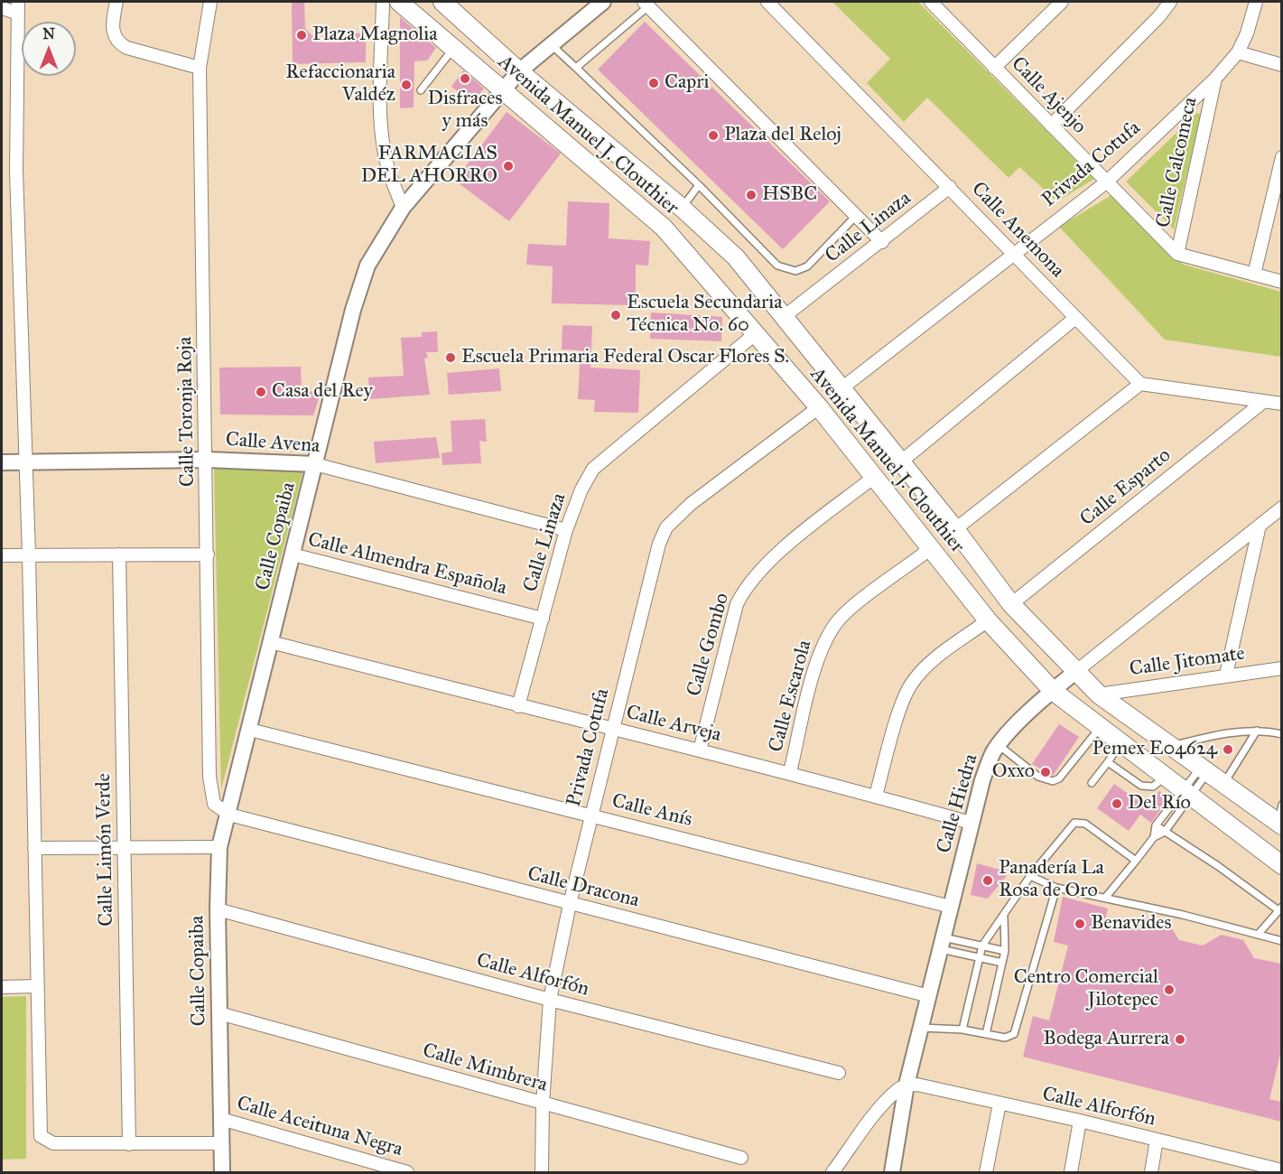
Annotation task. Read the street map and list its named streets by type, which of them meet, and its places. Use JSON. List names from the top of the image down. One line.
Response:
{"streets":{"main road":["Avenida Manuel J. Clouthier"],"street":["Calle Ajenjo","Calle Calcomeca","Privada Cotufa","Calle Linaza","Calle Anemona","Calle Toronja Roja","Calle Avena","Calle Esparto","Calle Copaiba","Calle Almendra Española","Calle Gombo","Calle Jitomate","Calle Escarola","Calle Arveja","Calle Hiedra","Calle Anís","Calle Limón Verde","Calle Dracona","Calle Alforfón","Calle Mimbrera","Calle Aceituna Negra"]},"crossings":[["Calle Ajenjo","Calle Calcomeca"],["Calle Ajenjo","Privada Cotufa"],["Avenida Manuel J. Clouthier","Privada Cotufa"],["Avenida Manuel J. Clouthier","Calle Linaza"],["Avenida Manuel J. Clouthier","Calle Esparto"],["Avenida Manuel J. Clouthier","Calle Copaiba"],["Avenida Manuel J. Clouthier","Calle Gombo"],["Avenida Manuel J. Clouthier","Calle Jitomate"],["Avenida Manuel J. Clouthier","Calle Escarola"],["Avenida Manuel J. Clouthier","Calle Hiedra"],["Calle Calcomeca","Privada Cotufa"],["Privada Cotufa","Calle Anemona"],["Privada Cotufa","Calle Arveja"],["Privada Cotufa","Calle Anís"],["Privada Cotufa","Calle Dracona"],["Privada Cotufa","Calle Alforfón"],["Privada Cotufa","Calle Mimbrera"],["Calle Linaza","Calle Anemona"],["Calle Linaza","Calle Avena"],["Calle Linaza","Calle Almendra Española"],["Calle Linaza","Calle Arveja"],["Calle Toronja Roja","Calle Avena"],["Calle Toronja Roja","Calle Copaiba"],["Calle Toronja Roja","Calle Dracona"],["Calle Avena","Calle Copaiba"],["Calle Copaiba","Calle Almendra Española"],["Calle Copaiba","Calle Arveja"],["Calle Copaiba","Calle Anís"],["Calle Copaiba","Calle Dracona"],["Calle Copaiba","Calle Alforfón"],["Calle Copaiba","Calle Mimbrera"],["Calle Copaiba","Calle Aceituna Negra"],["Calle Gombo","Calle Arveja"],["Calle Escarola","Calle Arveja"],["Calle Arveja","Calle Hiedra"],["Calle Hiedra","Calle Anís"],["Calle Hiedra","Calle Dracona"],["Calle Hiedra","Calle Alforfón"]],"places":["Plaza Magnolia","Disfraces y más","Capri","Refaccionaria Valdéz","Plaza del Reloj","FARMACIAS DEL AHORRO","HSBC","Escuela Secundaria Técnica No. 60","Escuela Primaria Federal Oscar Flores S.","Casa del Rey","Pemex E04624","Oxxo","Del Río","Panadería La Rosa de Oro","Benavides","Centro Comercial Jilotepec","Bodega Aurrera"],"north":"top"}
